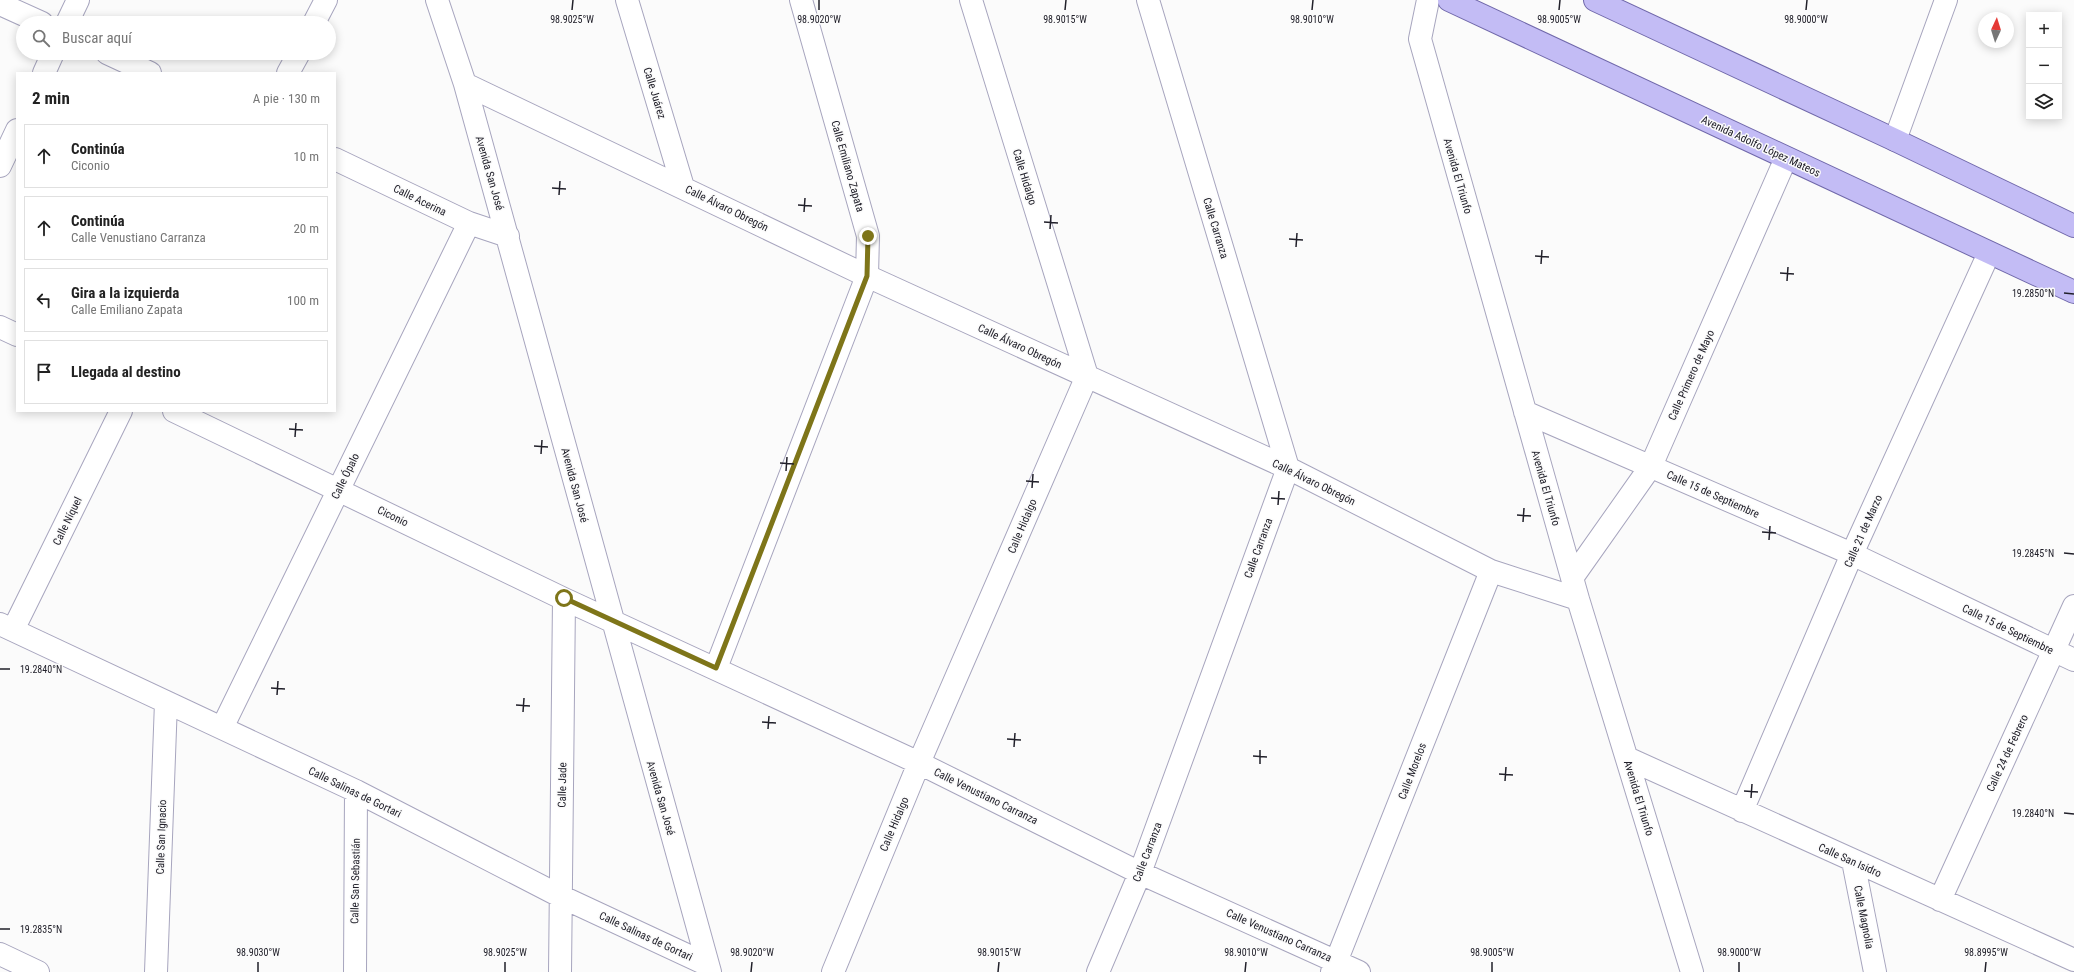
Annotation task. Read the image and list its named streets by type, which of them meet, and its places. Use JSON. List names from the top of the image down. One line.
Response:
{"streets":{"main road":["Avenida Adolfo López Mateos"],"street":["Calle Juárez","Calle Emiliano Zapata","Avenida San José","Avenida El Triunfo","Calle Hidalgo","Calle Acerina","Calle Álvaro Obregón","Calle Carranza","Calle Primero de Mayo","Calle Ópalo","Calle 15 de Septiembre","Ciconio","Calle Níquel","Calle 21 de Marzo","Calle 24 de Febrero","Calle Morelos","Calle Jade","Calle Salinas de Gortari","Calle Venustiano Carranza","Calle San Ignacio","Calle San Isidro","Calle San Sebastián","Calle Magnolia"]},"crossings":[["Calle Juárez","Calle Álvaro Obregón"],["Avenida Adolfo López Mateos","Calle Primero de Mayo"],["Avenida Adolfo López Mateos","Calle 21 de Marzo"],["Calle Emiliano Zapata","Calle Álvaro Obregón"],["Calle Emiliano Zapata","Calle Venustiano Carranza"],["Avenida San José","Calle Acerina"],["Avenida San José","Calle Álvaro Obregón"],["Avenida San José","Ciconio"],["Avenida San José","Calle Salinas de Gortari"],["Avenida San José","Calle Venustiano Carranza"],["Avenida El Triunfo","Calle Álvaro Obregón"],["Avenida El Triunfo","Calle Primero de Mayo"],["Avenida El Triunfo","Calle 15 de Septiembre"],["Avenida El Triunfo","Calle San Isidro"],["Calle Hidalgo","Calle Álvaro Obregón"],["Calle Hidalgo","Calle Venustiano Carranza"],["Calle Acerina","Calle Ópalo"],["Calle Álvaro Obregón","Calle Carranza"],["Calle Álvaro Obregón","Calle Morelos"],["Calle Carranza","Calle Venustiano Carranza"],["Calle Primero de Mayo","Calle 15 de Septiembre"],["Calle Ópalo","Ciconio"],["Calle Ópalo","Calle Salinas de Gortari"],["Calle 15 de Septiembre","Calle 21 de Marzo"],["Calle 15 de Septiembre","Calle 24 de Febrero"],["Ciconio","Calle Jade"],["Ciconio","Calle Venustiano Carranza"],["Calle Níquel","Calle Salinas de Gortari"],["Calle 21 de Marzo","Calle San Isidro"],["Calle 24 de Febrero","Calle San Isidro"],["Calle Morelos","Calle Venustiano Carranza"],["Calle Jade","Calle Salinas de Gortari"],["Calle Salinas de Gortari","Calle San Ignacio"],["Calle Salinas de Gortari","Calle San Sebastián"],["Calle San Isidro","Calle Magnolia"]],"north":"top","page":{"map_buttons":["+","−"],"search":"Buscar aquí","heading":["2 min","A pie · 130 m"],"list":[["Continúa","Ciconio","10 m"],["Continúa","Calle Venustiano Carranza","20 m"],["Gira a la izquierda","Calle Emiliano Zapata","100 m"],"Llegada al destino"]},"coordinates":["98.9025°W","98.9020°W","98.9015°W","98.9010°W","98.9005°W","98.9000°W","19.2850°N","19.2845°N","19.2840°N","19.2835°N","98.9030°W","98.8995°W"]}
